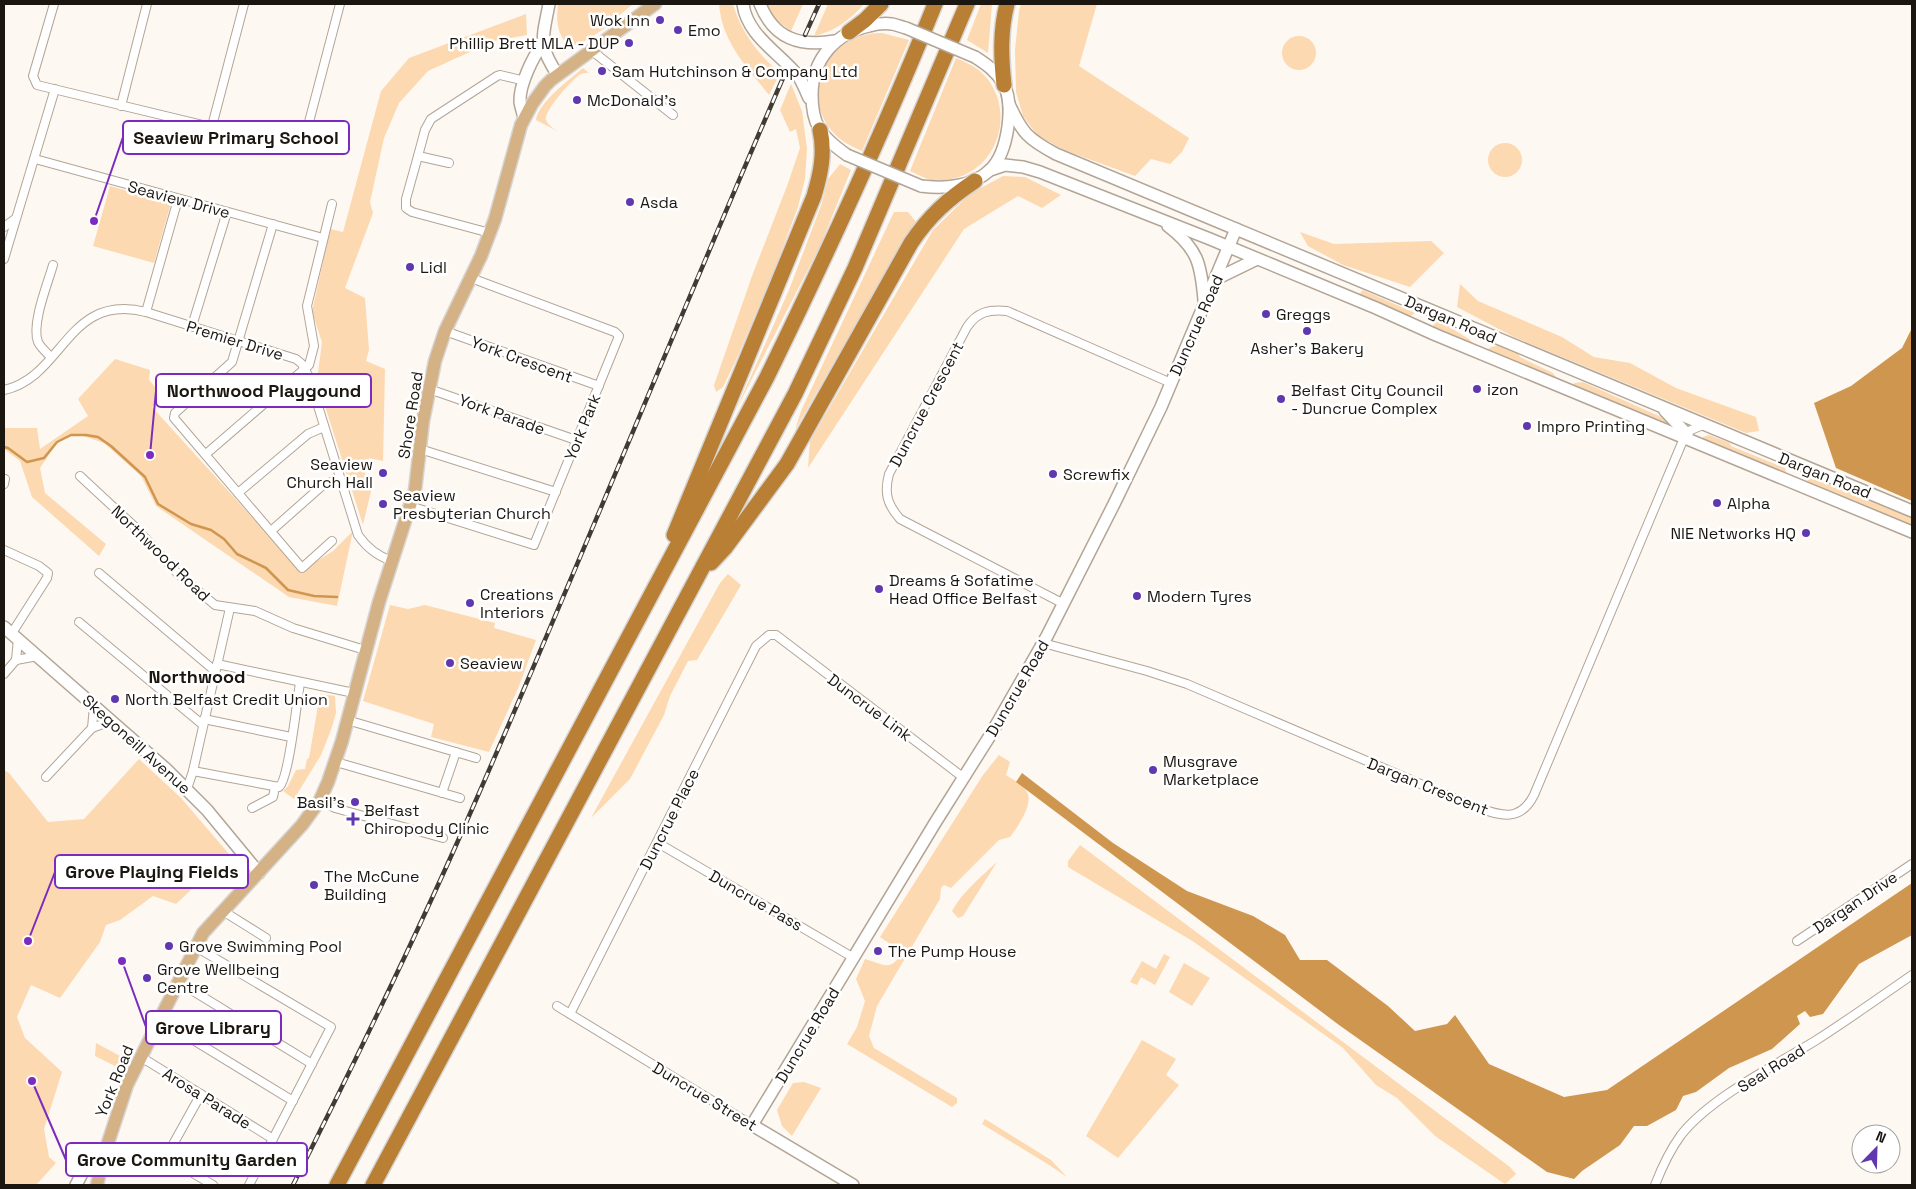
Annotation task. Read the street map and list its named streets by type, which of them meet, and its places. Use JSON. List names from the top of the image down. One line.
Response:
{"streets":{"main road":["Shore Road","York Road"],"street":["Seaview Drive","Dargan Road","Duncrue Road","Premier Drive","York Crescent","Duncrue Crescent","York Parade","York Park","Northwood Road","Duncrue Link","Skegoneill Avenue","Dargan Crescent","Duncrue Place","Duncrue Pass","Dargan Drive","Seal Road","Duncrue Street","Arosa Parade"]},"crossings":[["Dargan Road","Duncrue Road"],["Dargan Road","Dargan Crescent"],["Duncrue Road","Duncrue Crescent"],["Duncrue Road","Duncrue Link"],["Duncrue Road","Dargan Crescent"],["Duncrue Road","Duncrue Pass"],["Duncrue Road","Duncrue Street"],["York Crescent","Shore Road"],["York Crescent","York Park"],["York Parade","Shore Road"],["York Parade","York Park"],["Shore Road","York Park"],["Shore Road","Northwood Road"],["Shore Road","Skegoneill Avenue"],["Shore Road","York Road"],["Duncrue Link","Duncrue Place"],["Skegoneill Avenue","York Road"],["Duncrue Place","Duncrue Pass"],["Duncrue Place","Duncrue Street"],["York Road","Arosa Parade"]],"districts":["Northwood"],"places":{"other":["Wok Inn","Emo","Phillip Brett MLA - DUP","Sam Hutchinson & Company Ltd","McDonald's","Asda","Seaview Primary School","Lidl","Greggs","Asher's Bakery","izon","Belfast City Council - Duncrue Complex","Impro Printing","Northwood Playgound","Seaview Church Hall","Screwfix","Alpha","Seaview Presbyterian Church","NIE Networks HQ","Dreams & Sofatime Head Office Belfast","Modern Tyres","Creations Interiors","Seaview","North Belfast Credit Union","Musgrave Marketplace","Basil's","The McCune Building","Grove Playing Fields","Grove Swimming Pool","The Pump House","Grove Library","Grove Wellbeing Centre","Grove Community Garden"],"health":["Belfast Chiropody Clinic"]},"north":"top right"}
